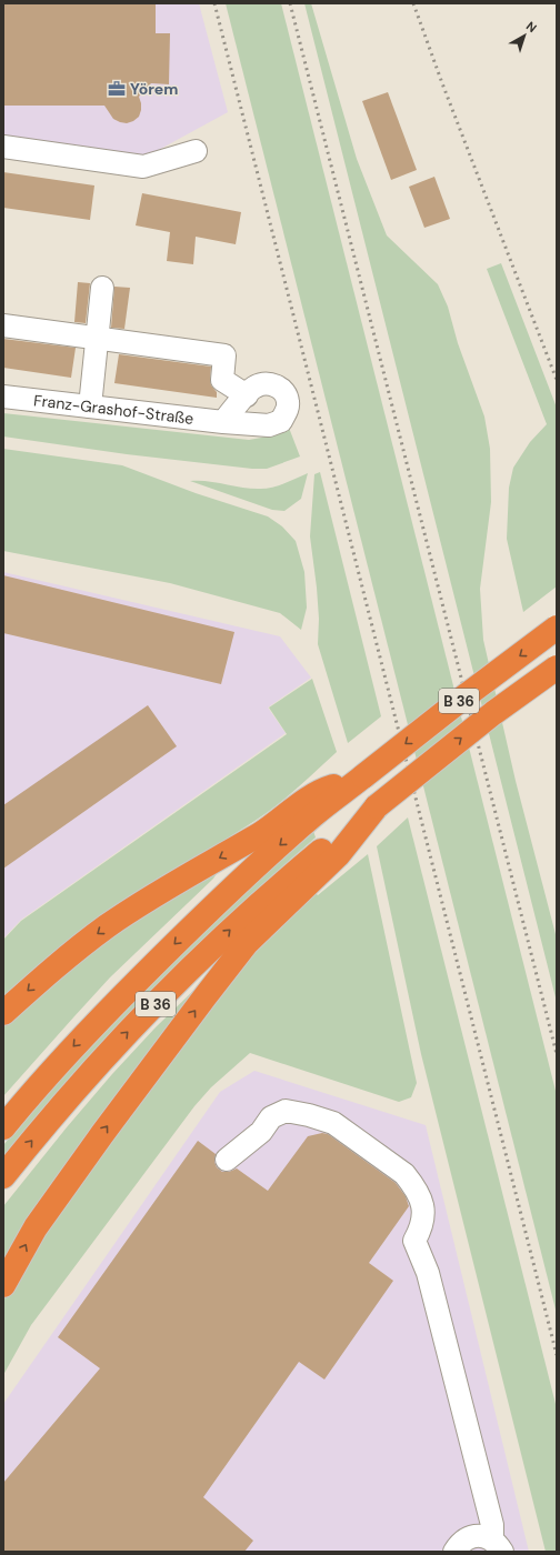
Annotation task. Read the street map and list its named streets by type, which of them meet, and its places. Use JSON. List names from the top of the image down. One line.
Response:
{"streets":{"highway":["B 36"],"street":["Franz-Grashof-Straße"]},"places":{"office":["Yörem"]},"north":"top right"}
